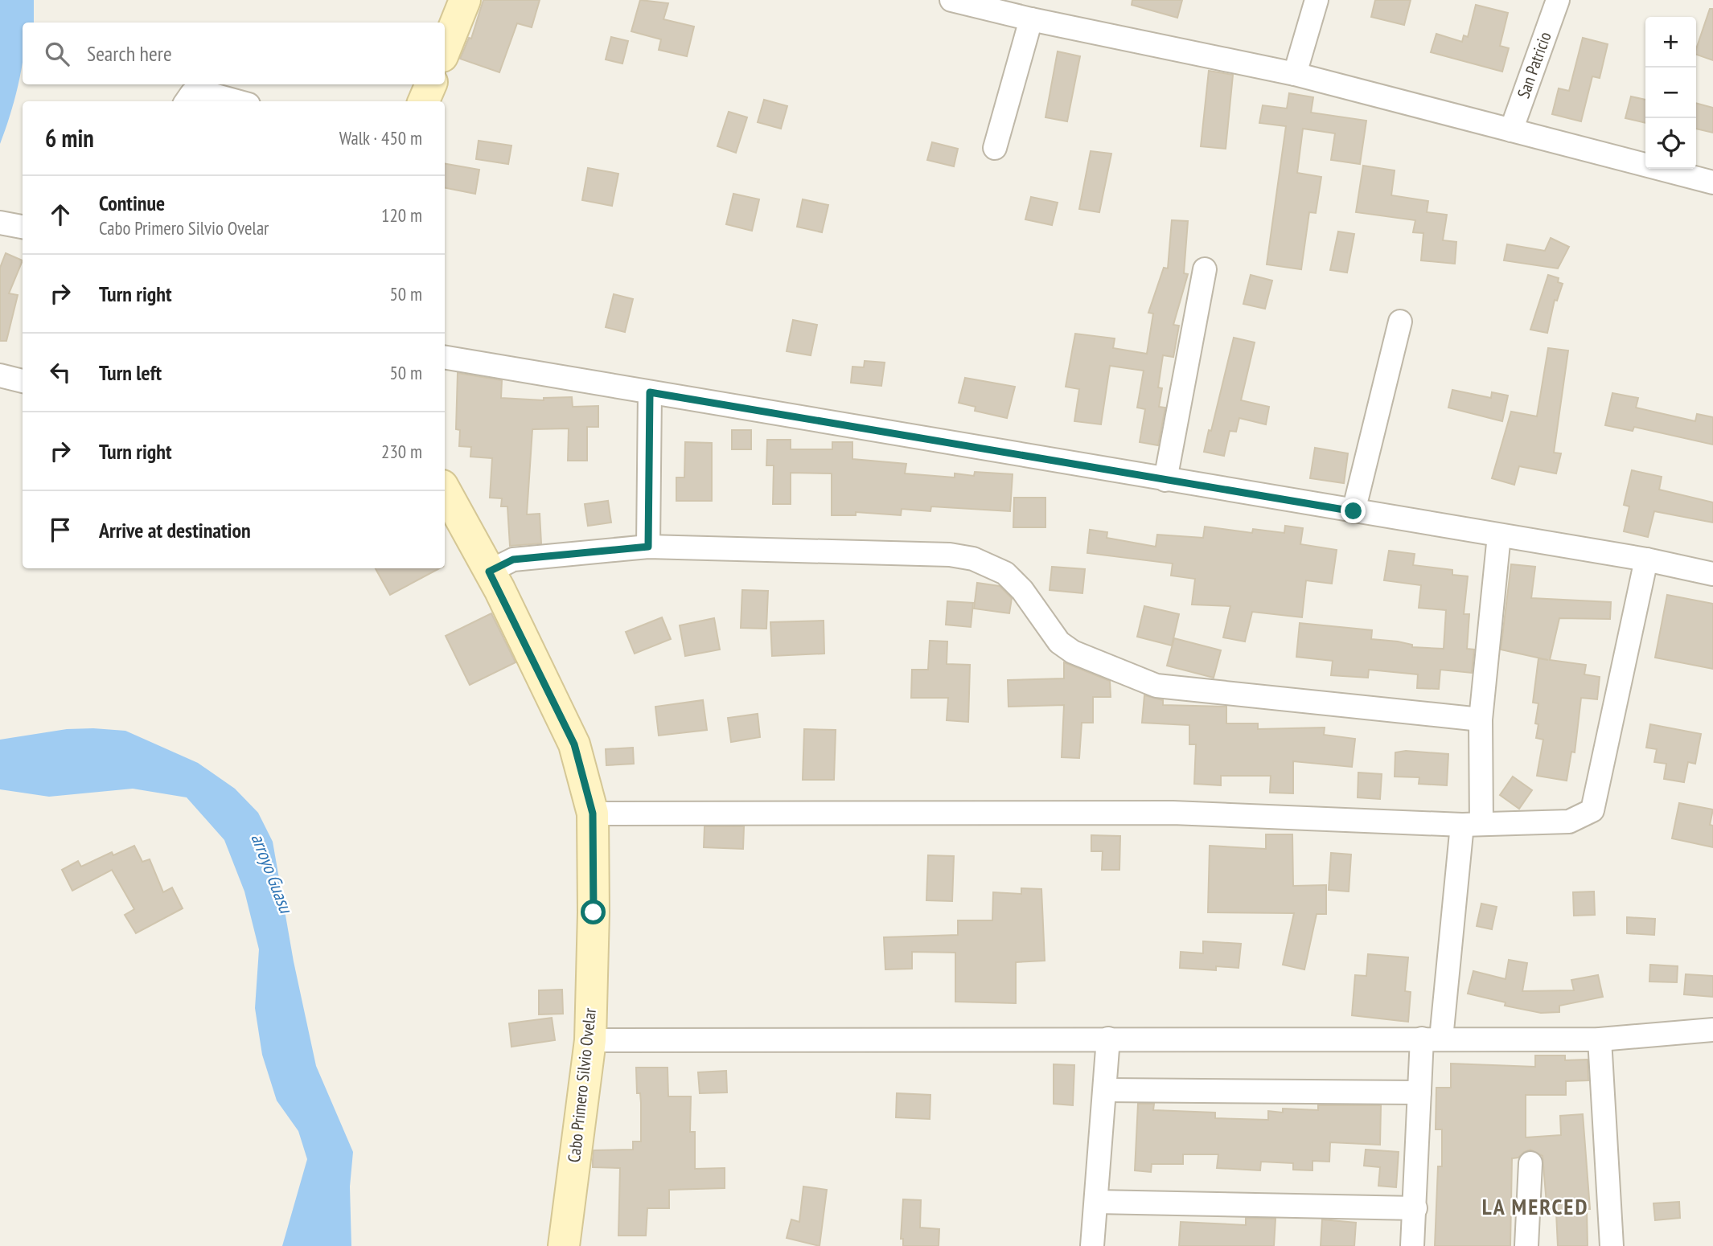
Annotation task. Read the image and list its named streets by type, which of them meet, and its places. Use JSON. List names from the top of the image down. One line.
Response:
{"streets":{"main road":["Cabo Primero Silvio Ovelar"],"street":["San Patricio"]},"districts":["LA MERCED"],"water":["arroyo Guasu"],"page":{"map_buttons":["+","−"],"search":"Search here","heading":["6 min","Walk · 450 m"],"list":[["Continue","Cabo Primero Silvio Ovelar","120 m"],["Turn right","50 m"],["Turn left","50 m"],["Turn right","230 m"],"Arrive at destination"]}}
